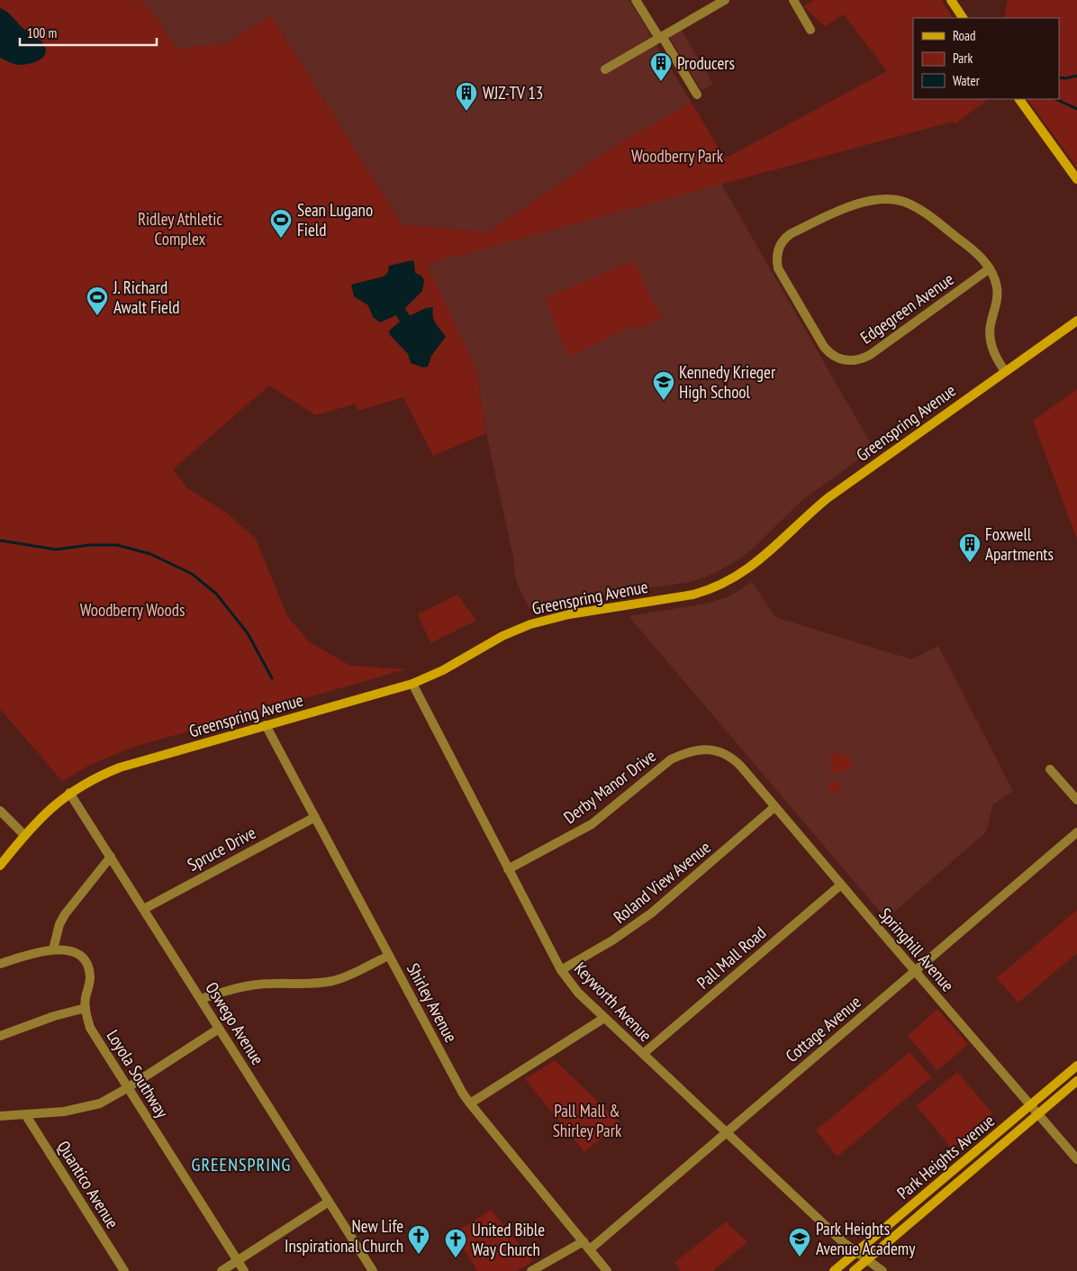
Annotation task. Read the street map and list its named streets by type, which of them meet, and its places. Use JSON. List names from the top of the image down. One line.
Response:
{"streets":{"main road":["Greenspring Avenue","Park Heights Avenue"],"street":["Edgegreen Avenue","Derby Manor Drive","Spruce Drive","Roland View Avenue","Springhill Avenue","Pall Mall Road","Keyworth Avenue","Shirley Avenue","Oswego Avenue","Cottage Avenue","Loyola Southway","Quantico Avenue"]},"crossings":[["Greenspring Avenue","Keyworth Avenue"],["Greenspring Avenue","Shirley Avenue"],["Greenspring Avenue","Oswego Avenue"],["Derby Manor Drive","Springhill Avenue"],["Derby Manor Drive","Keyworth Avenue"],["Spruce Drive","Shirley Avenue"],["Spruce Drive","Oswego Avenue"],["Roland View Avenue","Springhill Avenue"],["Roland View Avenue","Keyworth Avenue"],["Springhill Avenue","Pall Mall Road"],["Springhill Avenue","Cottage Avenue"],["Springhill Avenue","Park Heights Avenue"],["Pall Mall Road","Keyworth Avenue"],["Keyworth Avenue","Cottage Avenue"],["Keyworth Avenue","Park Heights Avenue"],["Shirley Avenue","Cottage Avenue"]],"districts":["GREENSPRING"],"parks":["Woodberry Park","Ridley Athletic Complex","Woodberry Woods","Pall Mall & Shirley Park"],"places":{"building":["Producers","WJZ-TV 13","Foxwell Apartments"],"sports":["Sean Lugano Field","J. Richard Awalt Field"],"school or university":["Kennedy Krieger High School","Park Heights Avenue Academy"],"church":["New Life Inspirational Church","United Bible Way Church"]},"legend":["Road","Park","Water"],"scale_bar":"100 m"}
